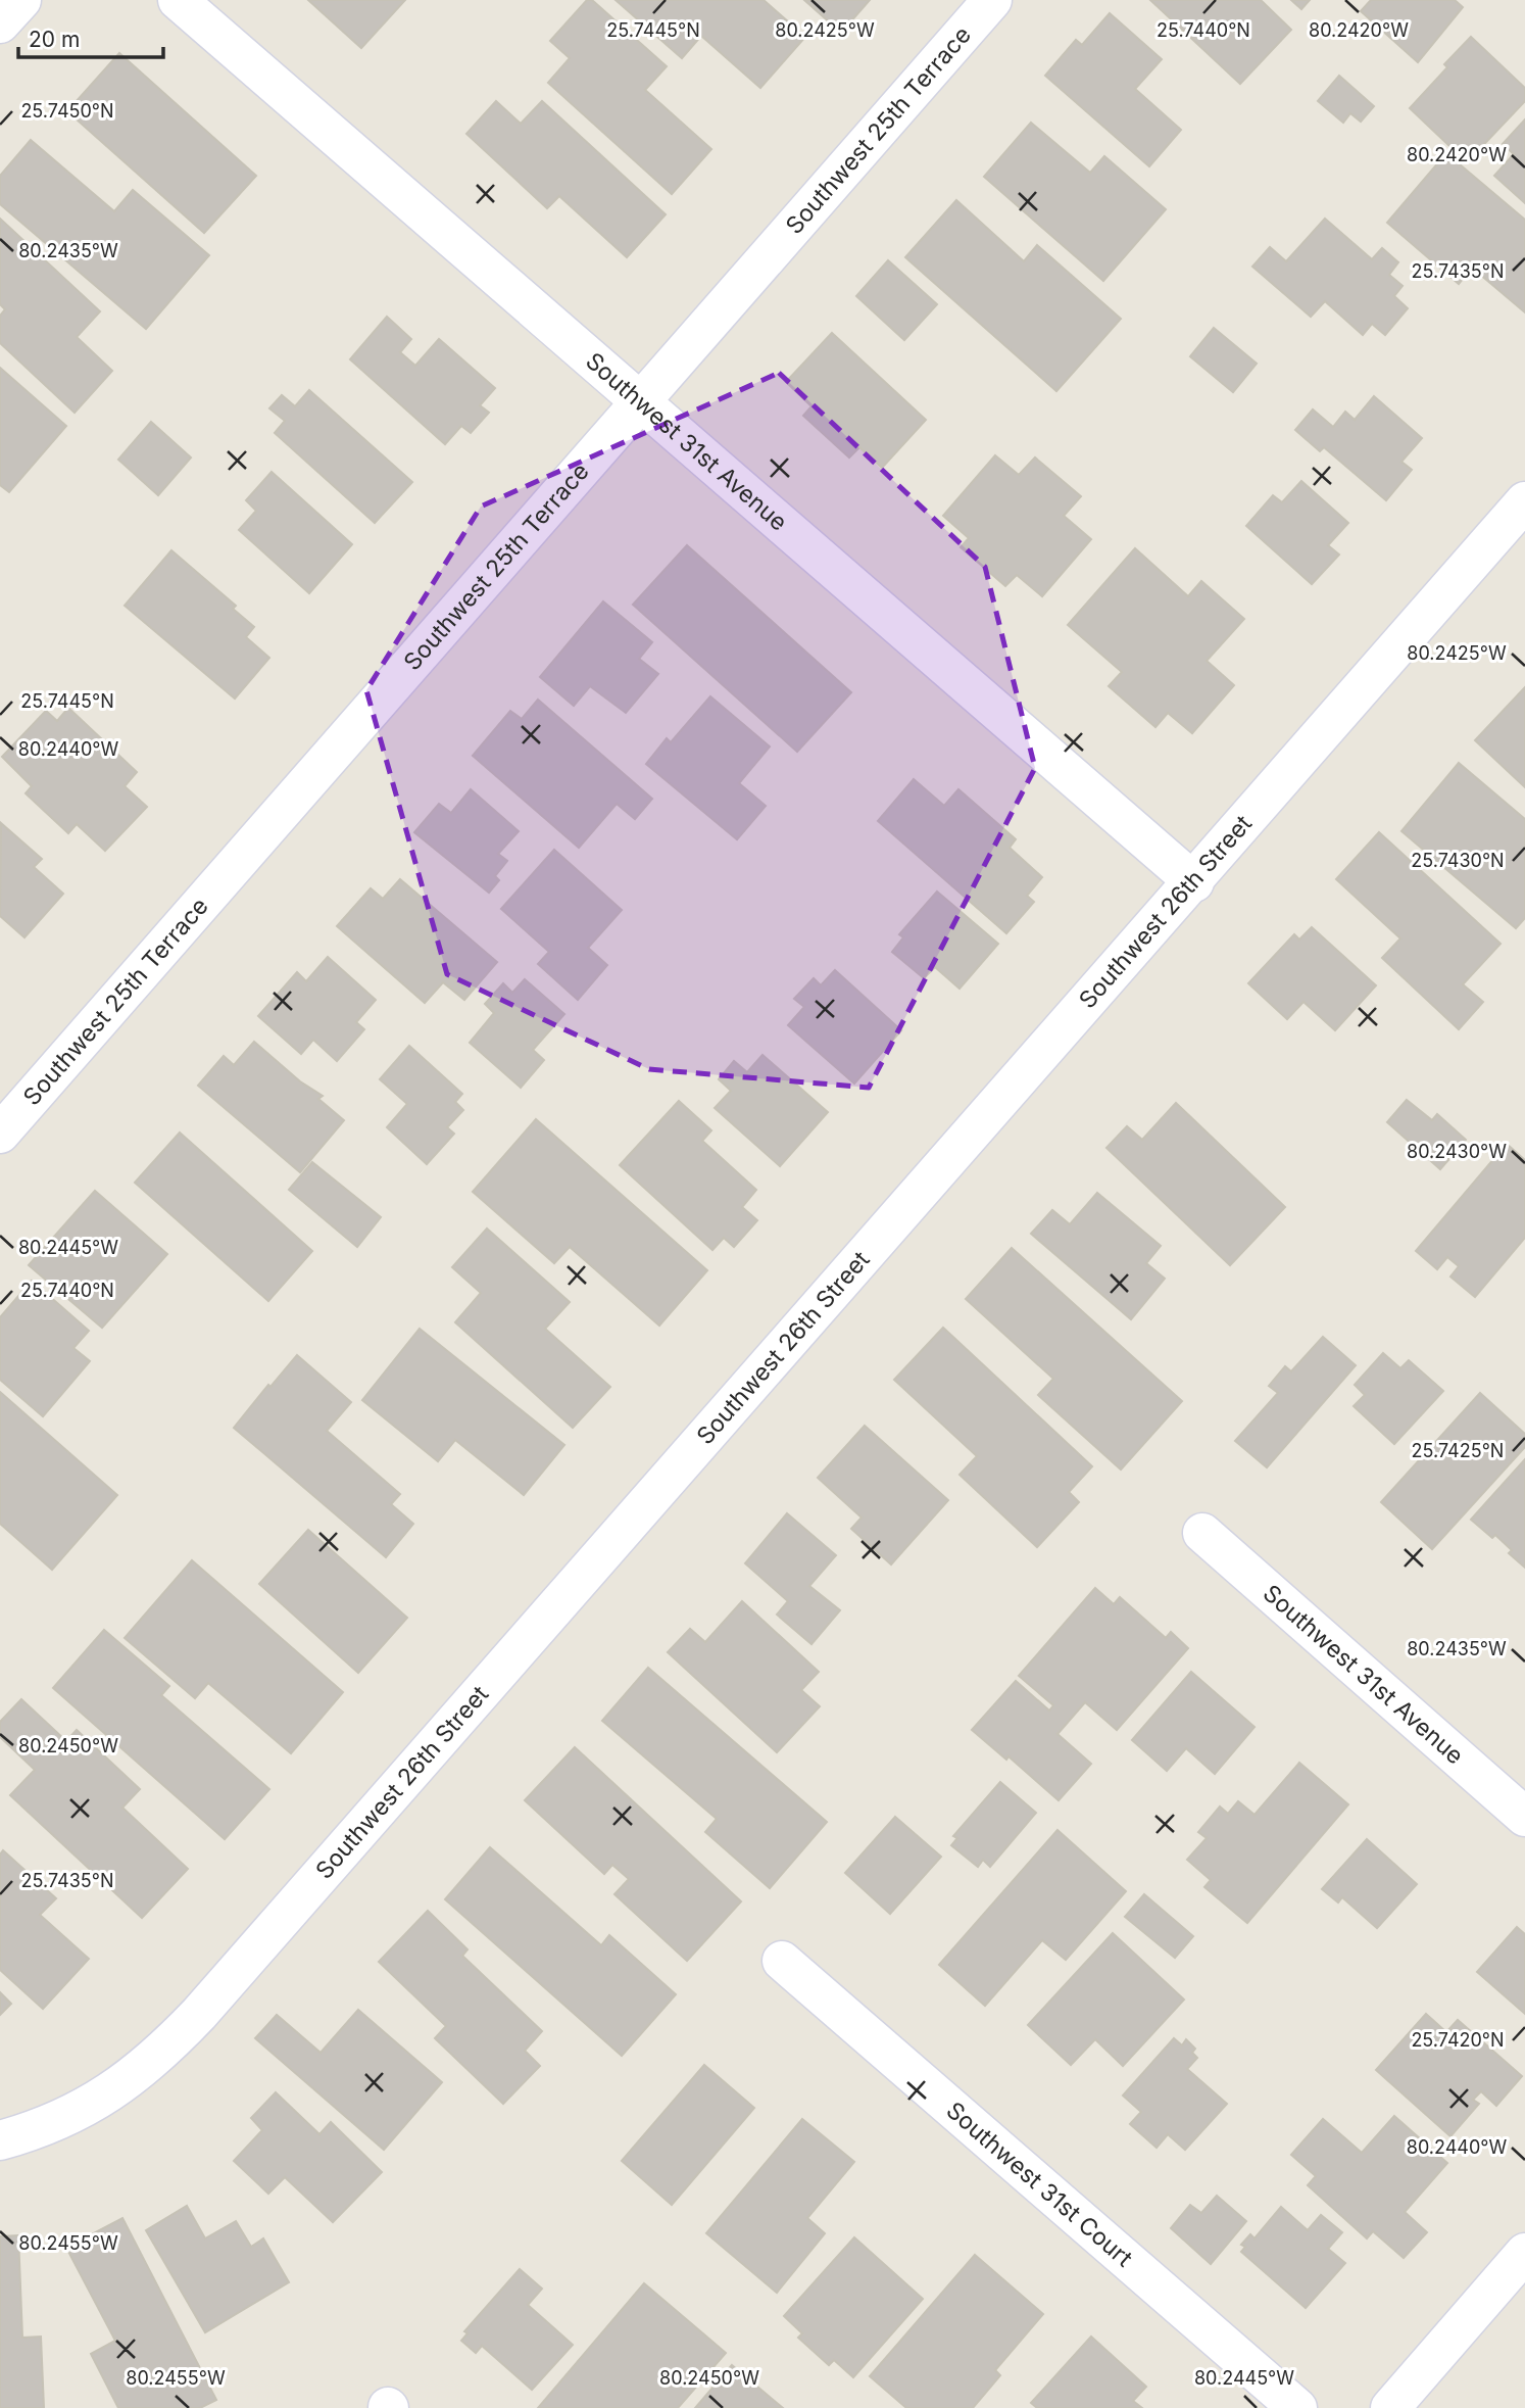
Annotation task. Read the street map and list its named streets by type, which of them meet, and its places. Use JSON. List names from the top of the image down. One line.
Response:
{"streets":{"street":["Southwest 25th Terrace","Southwest 31st Avenue","Southwest 26th Street","Southwest 31st Court"]},"crossings":[["Southwest 25th Terrace","Southwest 31st Avenue"],["Southwest 31st Avenue","Southwest 26th Street"]],"scale_bar":"20 m","coordinates":["80.2425°W","80.2420°W","25.7445°N","25.7440°N","25.7450°N","80.2435°W","25.7435°N","80.2440°W","25.7430°N","80.2430°W","80.2445°W","25.7425°N","80.2450°W","25.7420°N","80.2455°W"]}
